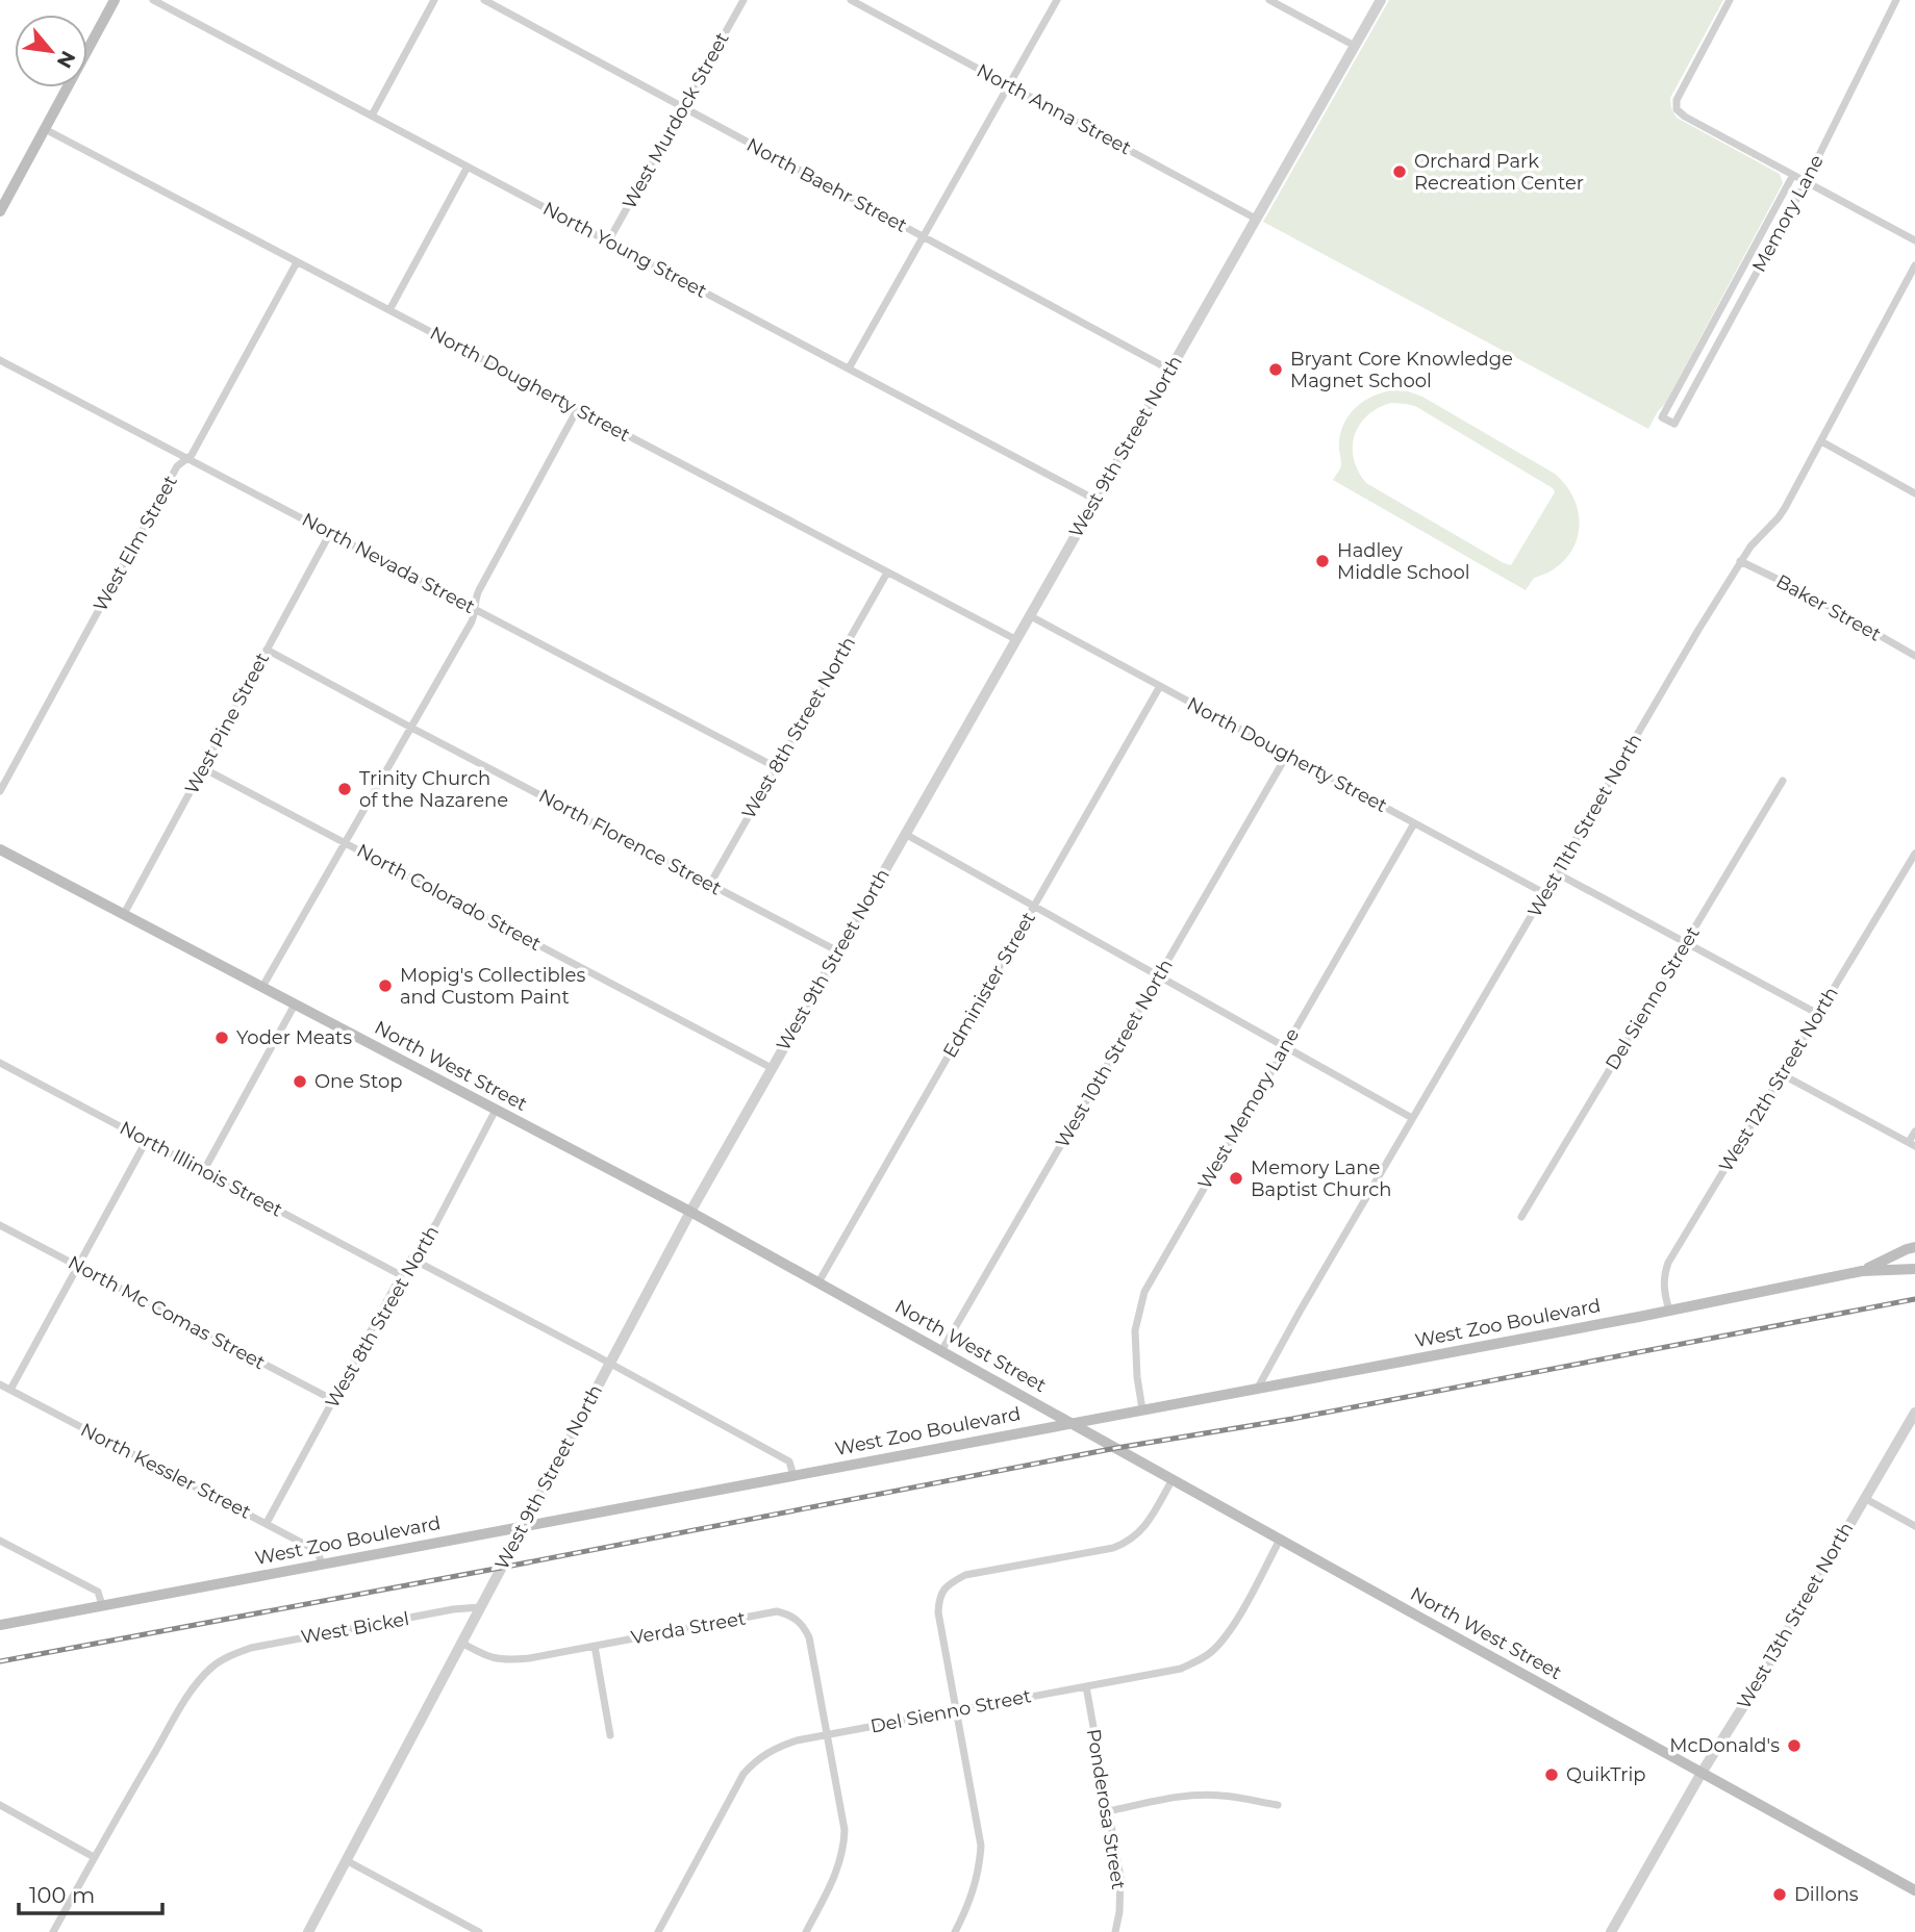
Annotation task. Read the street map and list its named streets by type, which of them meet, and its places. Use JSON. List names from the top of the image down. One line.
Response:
{"streets":{"main road":["North West Street","West Zoo Boulevard"],"street":["North Anna Street","West Murdock Street","North Baehr Street","Memory Lane","North Young Street","North Dougherty Street","West 9th Street North","West Elm Street","North Nevada Street","Baker Street","West Pine Street","West 8th Street North","West 11th Street North","North Florence Street","North Colorado Street","Edminister Street","Del Sienno Street","West 10th Street North","West 12th Street North","West Memory Lane","North Illinois Street","North Mc Comas Street","North Kessler Street","West 13th Street North","West Bickel","Verda Street","Ponderosa Street"]},"crossings":[["North Anna Street","West 9th Street North"],["West Murdock Street","North Baehr Street"],["West Murdock Street","North Young Street"],["North Baehr Street","West 9th Street North"],["North Young Street","West 9th Street North"],["North Dougherty Street","West 9th Street North"],["North Dougherty Street","West Elm Street"],["North Dougherty Street","West 8th Street North"],["North Dougherty Street","West 11th Street North"],["North Dougherty Street","Edminister Street"],["North Dougherty Street","West 10th Street North"],["North Dougherty Street","West Memory Lane"],["West 9th Street North","North Florence Street"],["West 9th Street North","North Colorado Street"],["West 9th Street North","North West Street"],["West 9th Street North","West Zoo Boulevard"],["West 9th Street North","West Bickel"],["West 9th Street North","Verda Street"],["West Elm Street","North Nevada Street"],["North Nevada Street","West Pine Street"],["North Nevada Street","West 8th Street North"],["Baker Street","West 11th Street North"],["West Pine Street","North Florence Street"],["West Pine Street","North Colorado Street"],["West Pine Street","North West Street"],["West 8th Street North","North Florence Street"],["West 8th Street North","North West Street"],["West 8th Street North","North Illinois Street"],["West 8th Street North","North Mc Comas Street"],["West 8th Street North","North Kessler Street"],["West 11th Street North","West Zoo Boulevard"],["Edminister Street","North West Street"],["Del Sienno Street","North West Street"],["Del Sienno Street","Verda Street"],["Del Sienno Street","Ponderosa Street"],["West 10th Street North","North West Street"],["North West Street","West Zoo Boulevard"],["North West Street","West 13th Street North"],["West 12th Street North","West Zoo Boulevard"],["West Memory Lane","West Zoo Boulevard"],["West Zoo Boulevard","North Kessler Street"]],"places":["Orchard Park Recreation Center","Bryant Core Knowledge Magnet School","Hadley Middle School","Trinity Church of the Nazarene","Mopig's Collectibles and Custom Paint","Yoder Meats","One Stop","Memory Lane Baptist Church","McDonald's","QuikTrip","Dillons"],"scale_bar":"100 m","north":"bottom right"}
